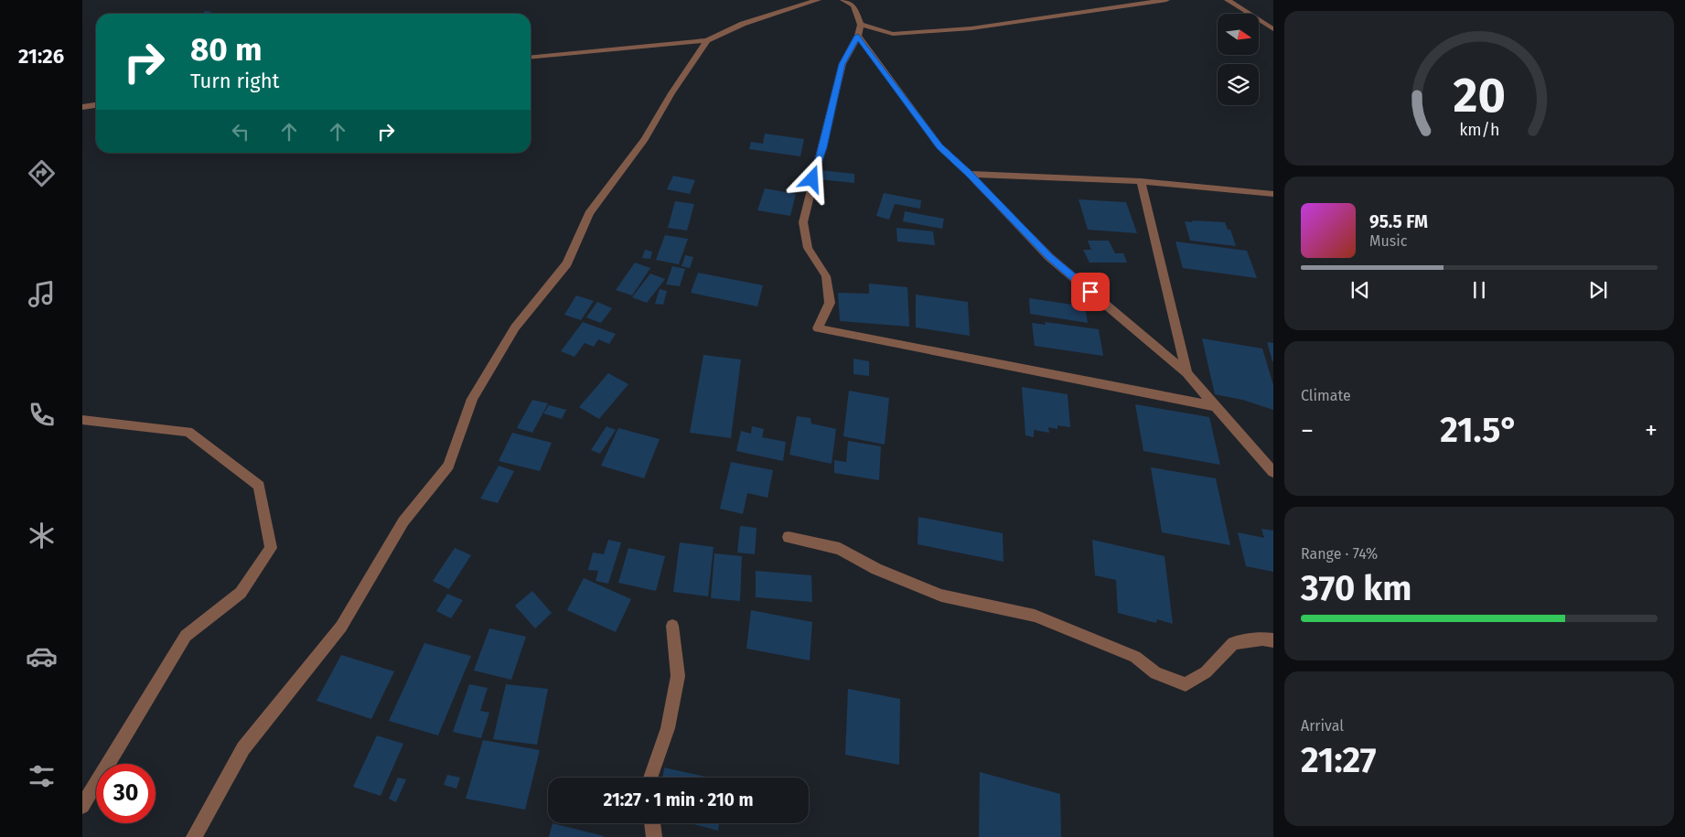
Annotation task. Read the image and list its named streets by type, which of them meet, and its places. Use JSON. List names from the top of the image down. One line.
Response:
{"north":"right","page":{"tabs":"21:26","turn":["80 m","Turn right"],"song":["95.5 FM","Music"],"tile":["Climate",["Range · 74%","370 km"],["Arrival","21:27"]],"heat":["−","21.5°","+"],"limit":"30","trip":"21:27 · 1 min · 210 m","gauge":["20","km/h"]}}
